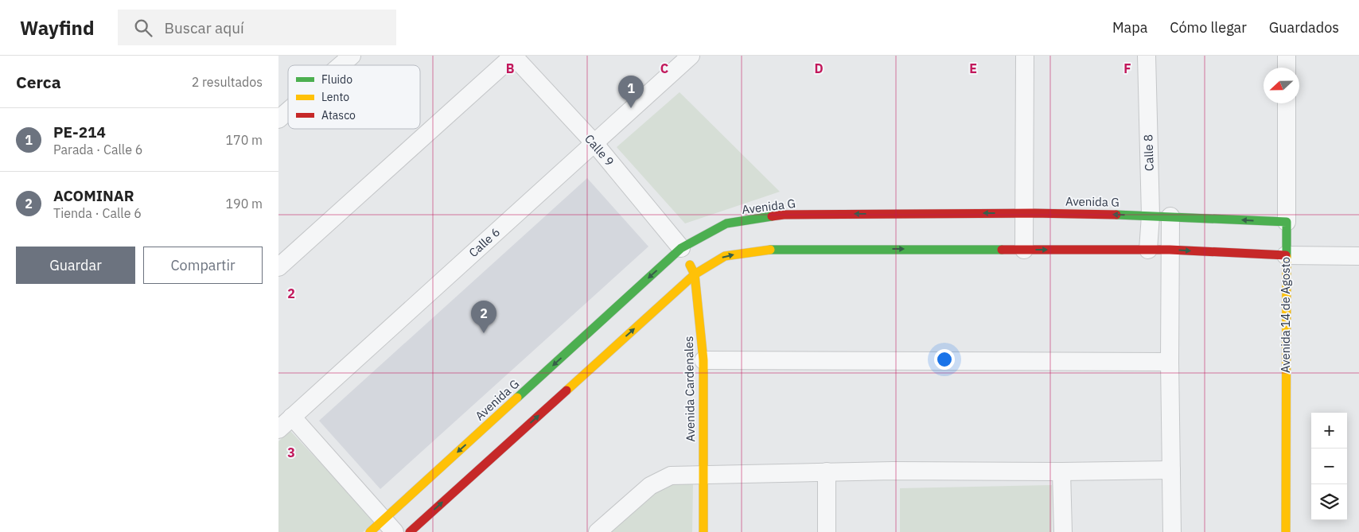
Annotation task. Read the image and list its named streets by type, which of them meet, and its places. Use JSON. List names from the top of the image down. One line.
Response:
{"streets":{"street":["Calle 9","Calle 8","Avenida G","Calle 6","Avenida 14 de Agosto","Avenida Cardenales"]},"crossings":[["Calle 9","Avenida G"],["Calle 9","Calle 6"],["Calle 9","Avenida Cardenales"],["Calle 8","Avenida G"],["Avenida G","Avenida 14 de Agosto"],["Avenida G","Avenida Cardenales"]],"legend":["Fluido","Lento","Atasco"],"north":"left","page":{"header":"Wayfind","search":"Buscar aquí","nav":["Mapa","Cómo llegar","Guardados"],"heading":["Cerca","2 resultados"],"pins":["1","2"],"list":[{"mark":"1","name":"PE-214","note":"Parada · Calle 6","value":"170 m"},{"mark":"2","name":"ACOMINAR","note":"Tienda · Calle 6","value":"190 m"}],"buttons":["Guardar","Compartir"],"map_buttons":["+","−"]},"grid":{"columns":["B","C","D","E","F"],"rows":["2","3"]}}
